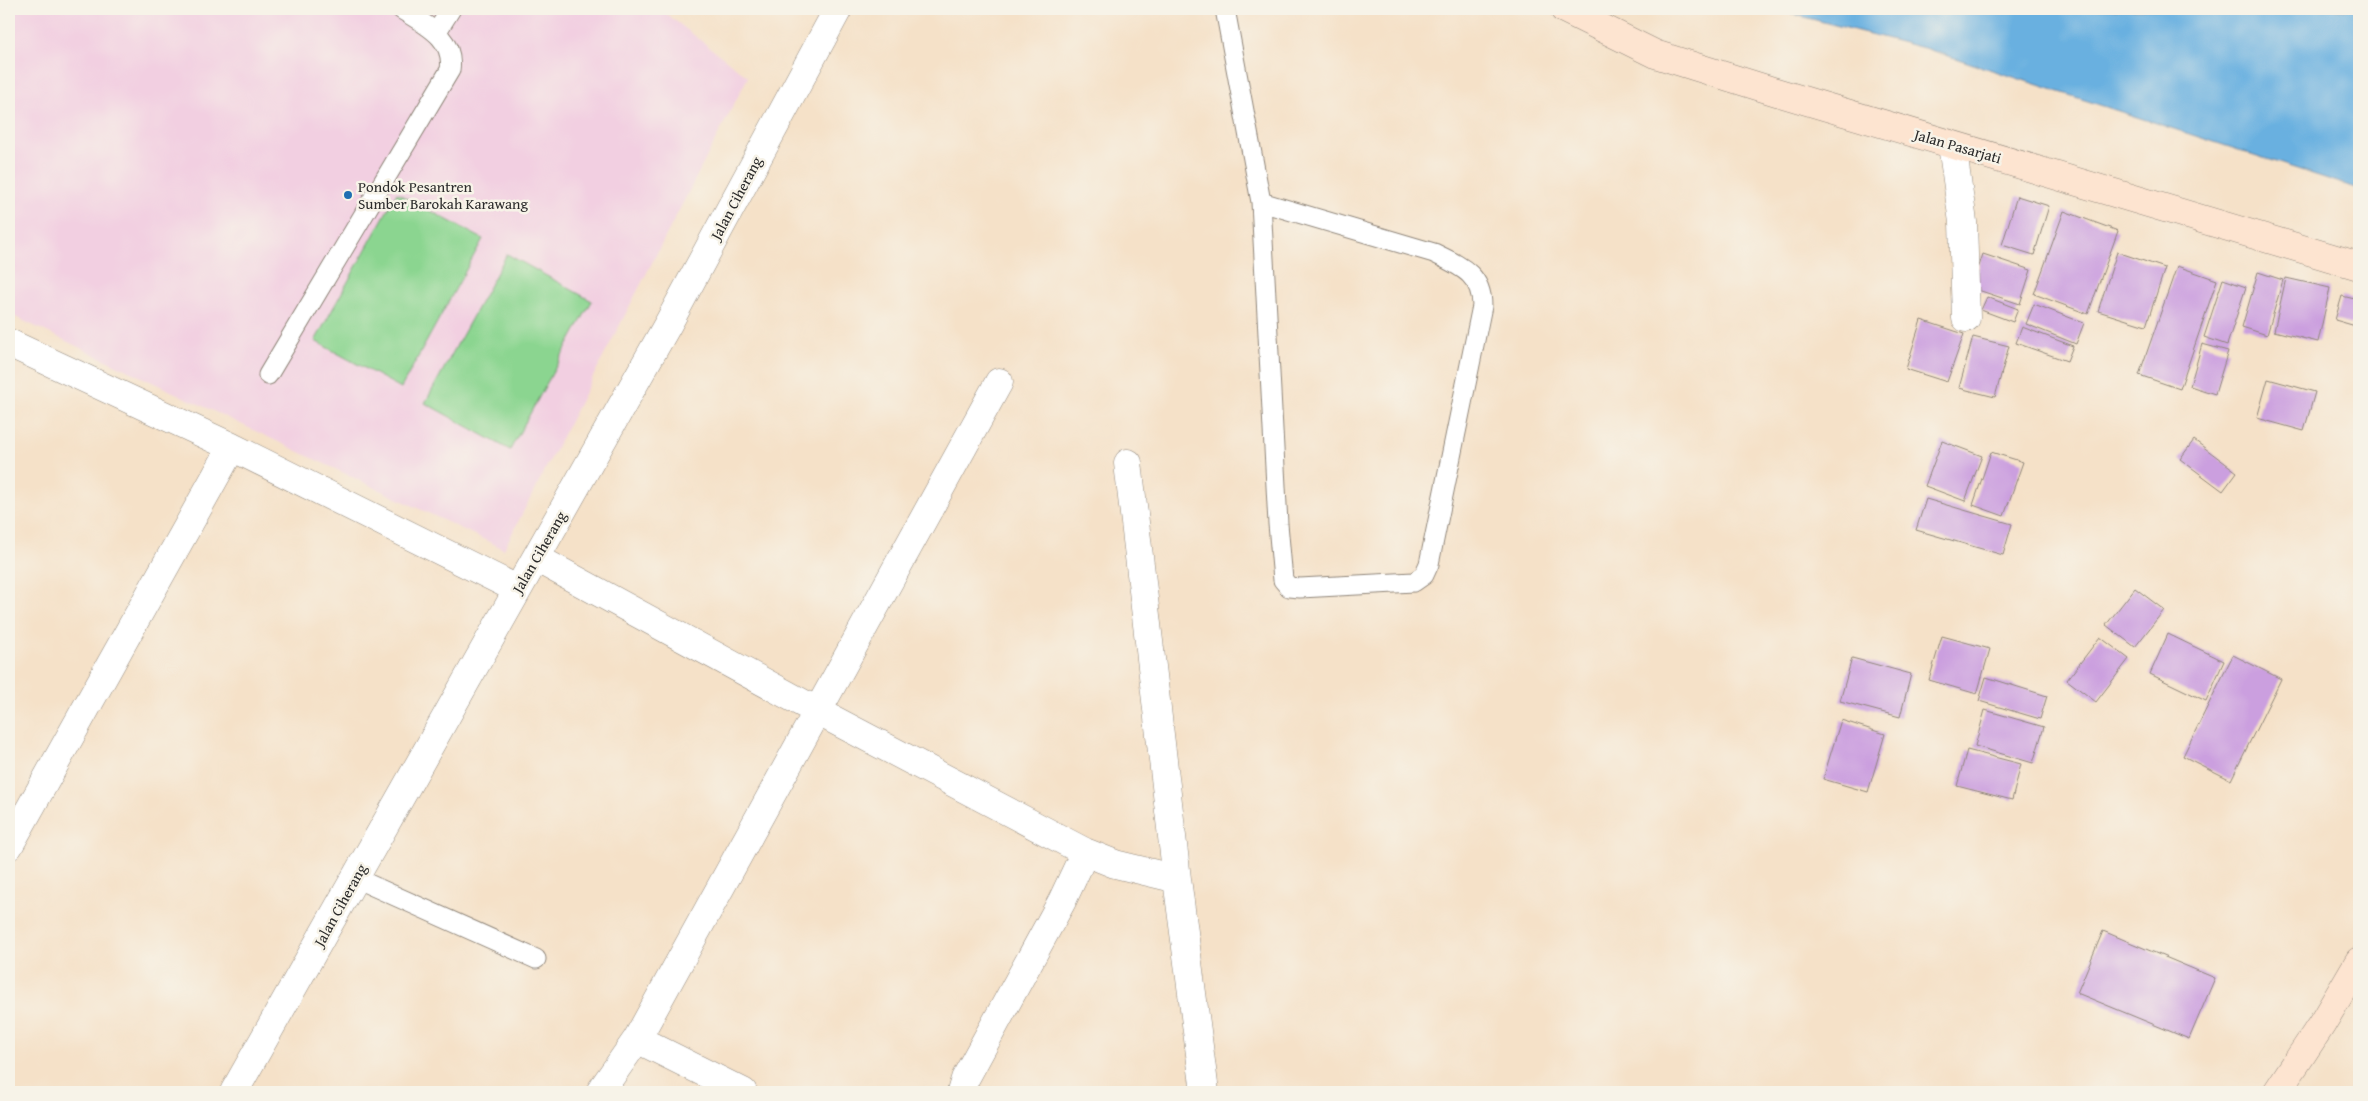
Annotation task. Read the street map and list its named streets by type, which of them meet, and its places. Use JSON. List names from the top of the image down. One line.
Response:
{"streets":{"main road":["Jalan Pasarjati"],"street":["Jalan Ciherang"]},"places":["Pondok Pesantren Sumber Barokah Karawang"]}
